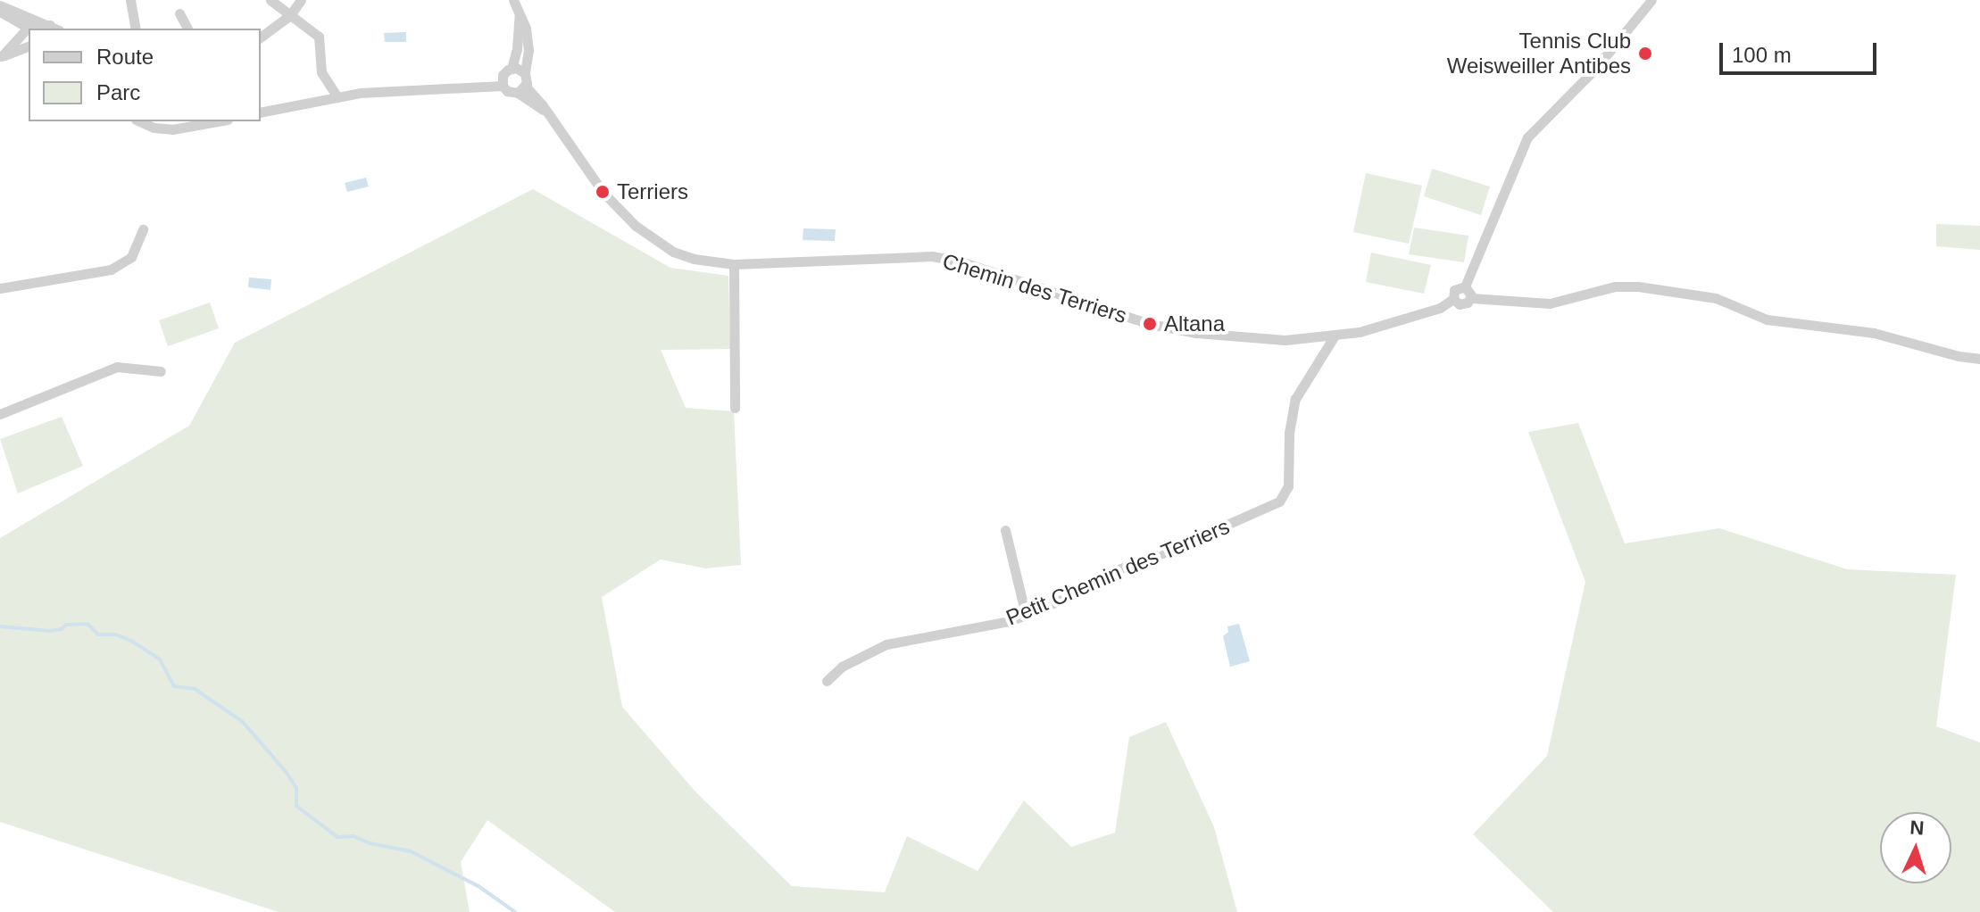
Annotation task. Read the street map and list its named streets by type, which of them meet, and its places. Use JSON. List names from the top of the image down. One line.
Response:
{"streets":{"street":["Chemin des Terriers","Petit Chemin des Terriers"]},"crossings":[["Chemin des Terriers","Petit Chemin des Terriers"]],"places":["Tennis Club Weisweiller Antibes","Terriers","Altana"],"legend":["Route","Parc"],"scale_bar":"100 m","north":"top"}
